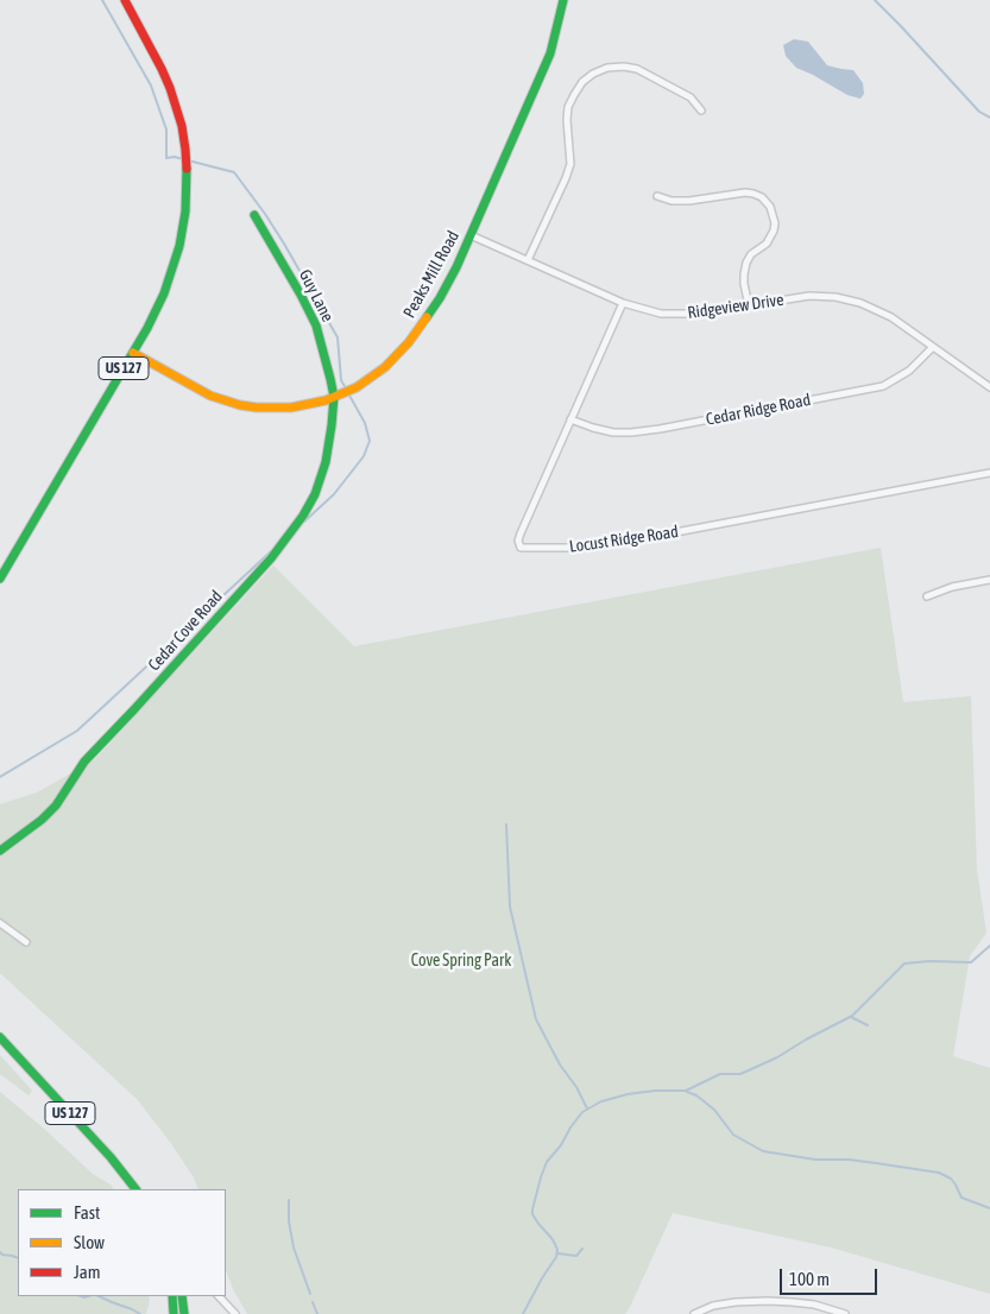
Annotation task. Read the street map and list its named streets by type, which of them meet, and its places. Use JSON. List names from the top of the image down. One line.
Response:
{"streets":{"main road":["Peaks Mill Road","Guy Lane","US 127","Cedar Cove Road"],"street":["Ridgeview Drive","Cedar Ridge Road","Locust Ridge Road"]},"crossings":[["Peaks Mill Road","Guy Lane"],["Peaks Mill Road","Ridgeview Drive"],["Peaks Mill Road","US 127"],["Peaks Mill Road","Cedar Cove Road"],["Guy Lane","Cedar Cove Road"],["Ridgeview Drive","Cedar Ridge Road"],["Ridgeview Drive","Locust Ridge Road"],["Cedar Ridge Road","Locust Ridge Road"]],"parks":["Cove Spring Park"],"legend":["Fast","Slow","Jam"],"scale_bar":"100 m"}
